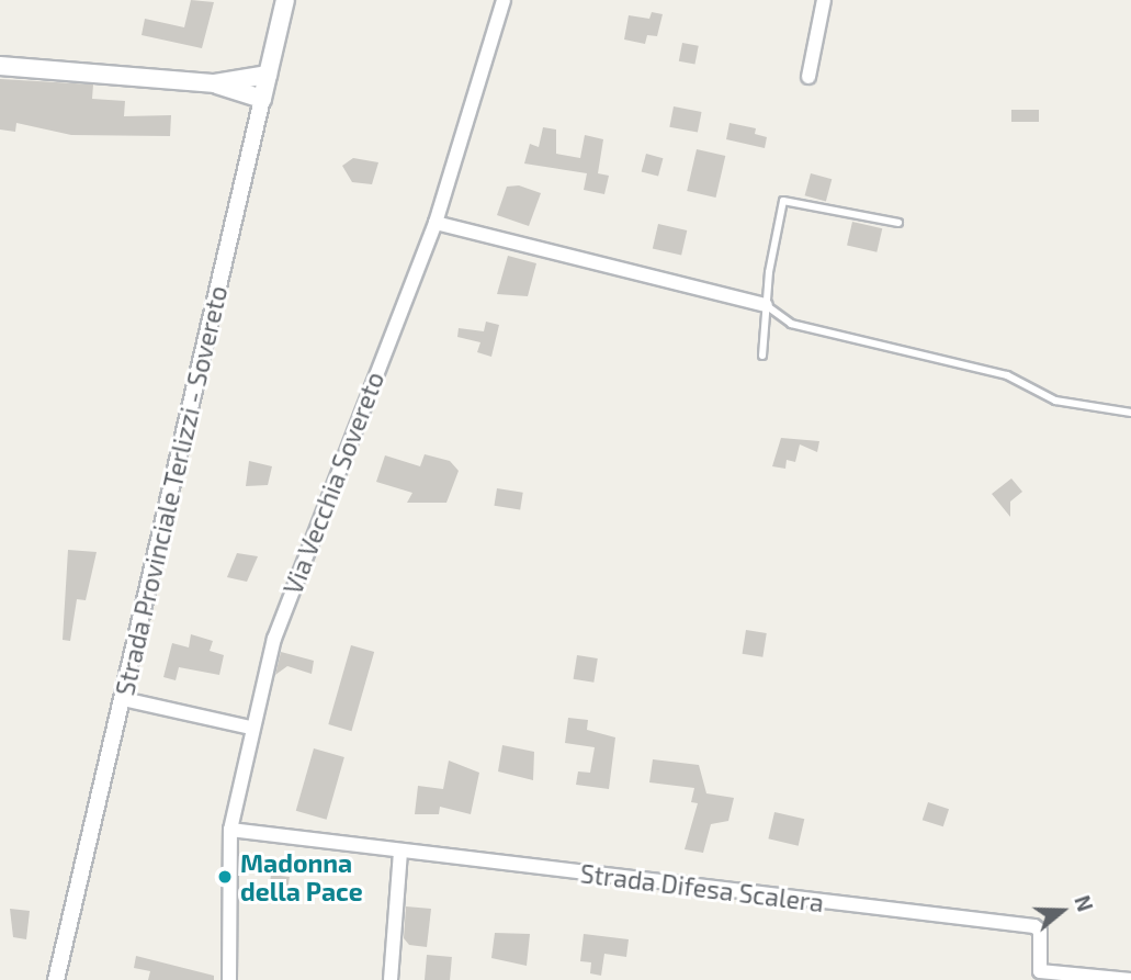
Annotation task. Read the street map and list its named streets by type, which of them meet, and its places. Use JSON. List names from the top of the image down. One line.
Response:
{"streets":{"main road":["Strada Provinciale Terlizzi - Sovereto"],"street":["Via Vecchia Sovereto","Strada Difesa Scalera"]},"crossings":[["Via Vecchia Sovereto","Strada Difesa Scalera"]],"places":["Madonna della Pace"],"north":"right"}
